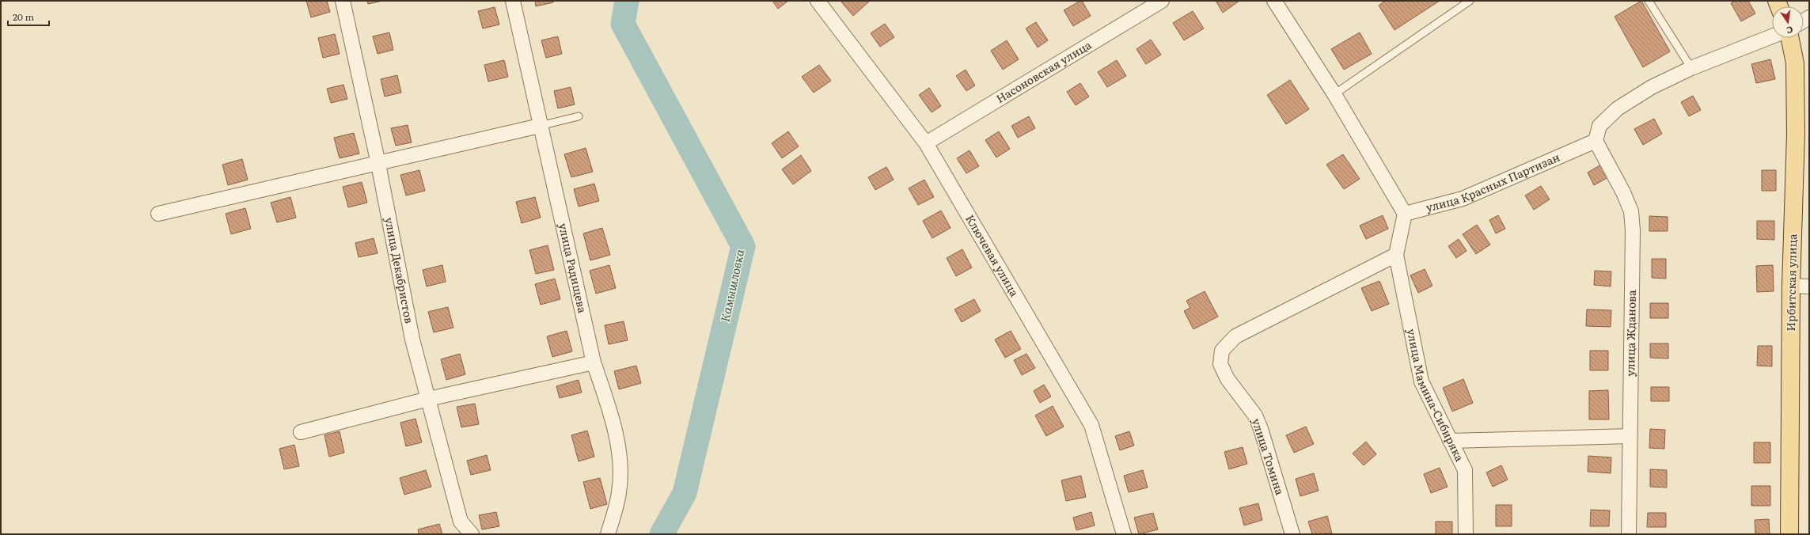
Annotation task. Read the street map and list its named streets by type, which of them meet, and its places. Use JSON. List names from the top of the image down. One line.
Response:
{"streets":{"main road":["Ирбитская улица"],"street":["Насоновская улица","улица Красных Партизан","Ключевая улица","улица Радищева","улица Декабристов","улица Жданова","улица Мамина-Сибиряка","улица Томина"]},"crossings":[["Насоновская улица","Ключевая улица"],["улица Красных Партизан","улица Жданова"],["улица Мамина-Сибиряка","улица Томина"]],"water":["Камышловка"],"scale_bar":"20 m","north":"bottom"}
